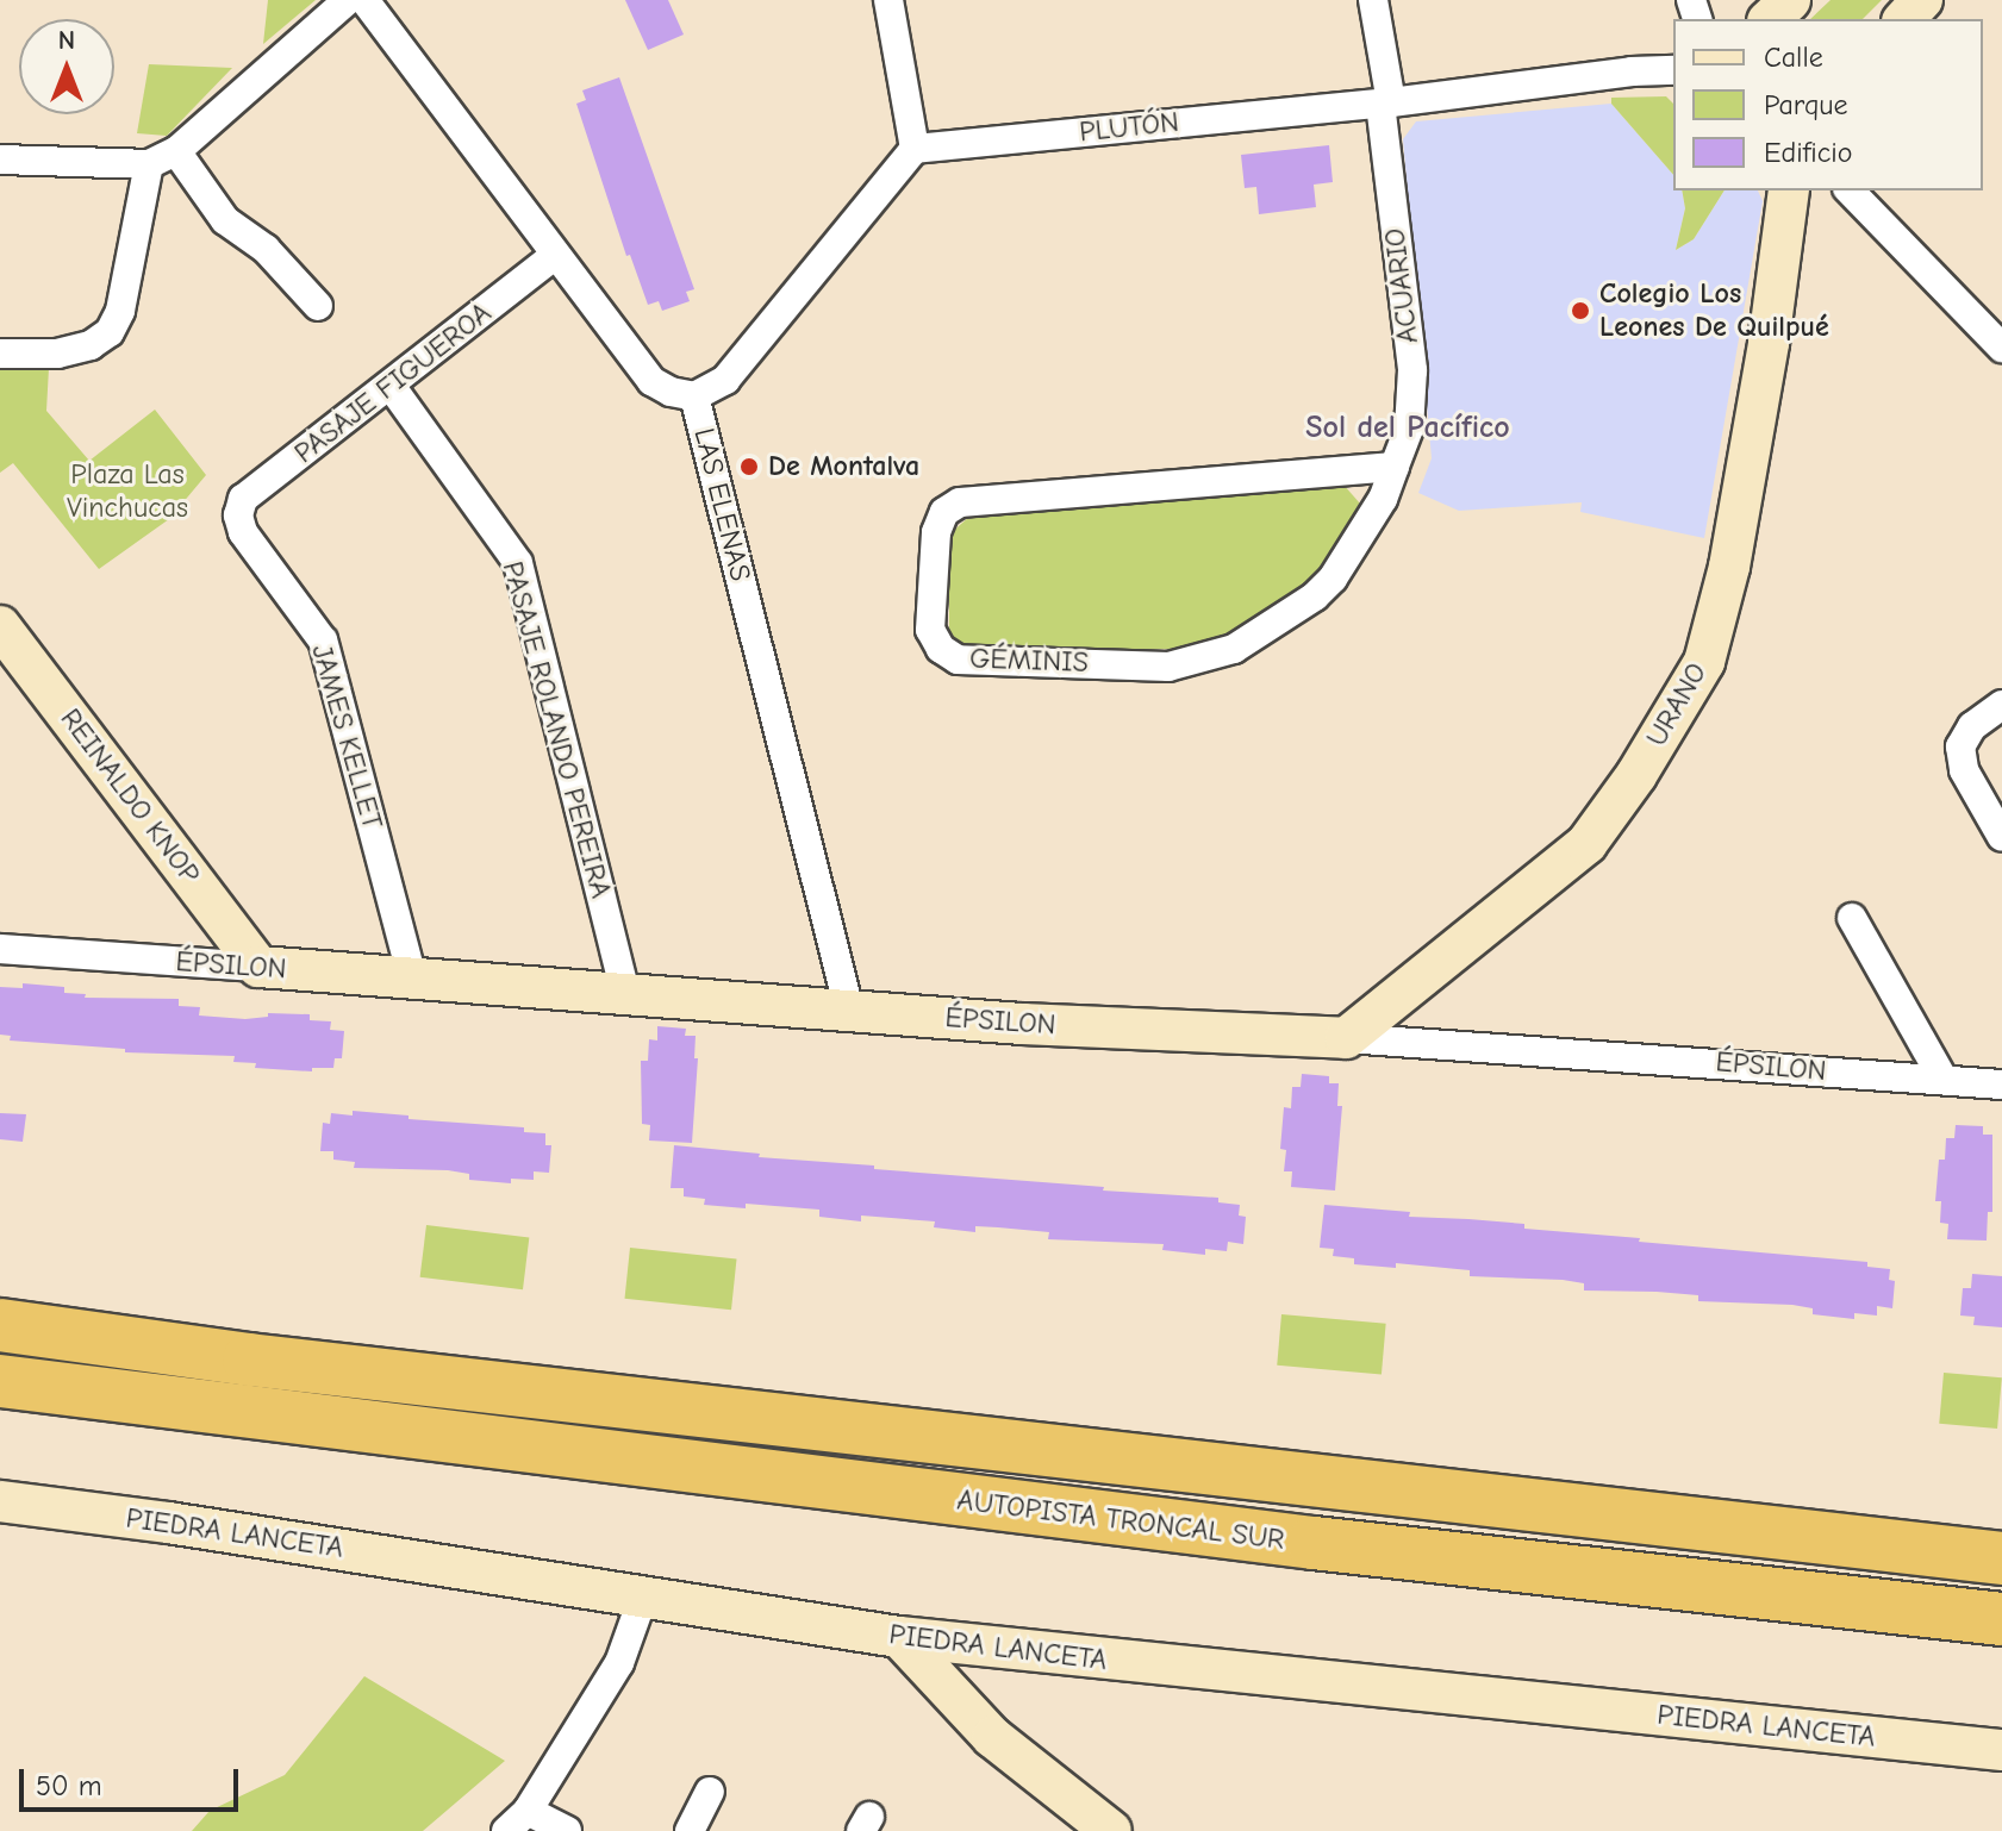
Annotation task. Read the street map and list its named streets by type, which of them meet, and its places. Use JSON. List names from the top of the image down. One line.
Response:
{"streets":{"highway":["AUTOPISTA TRONCAL SUR"],"street":["PLUTÓN","ACUARIO","PASAJE FIGUEROA","LAS ELENAS","GÉMINIS","URANO","PASAJE ROLANDO PEREIRA","JAMES KELLET","REINALDO KNOP","ÉPSILON","PIEDRA LANCETA"]},"crossings":[["PLUTÓN","ACUARIO"],["ACUARIO","GÉMINIS"],["PASAJE FIGUEROA","LAS ELENAS"],["PASAJE FIGUEROA","PASAJE ROLANDO PEREIRA"],["PASAJE FIGUEROA","JAMES KELLET"],["LAS ELENAS","ÉPSILON"],["URANO","ÉPSILON"],["PASAJE ROLANDO PEREIRA","ÉPSILON"],["JAMES KELLET","ÉPSILON"],["REINALDO KNOP","ÉPSILON"]],"districts":["Sol del Pacífico"],"parks":["Plaza Las Vinchucas"],"places":["Colegio Los Leones De Quilpué","De Montalva"],"legend":["Calle","Parque","Edificio"],"scale_bar":"50 m","north":"top"}
